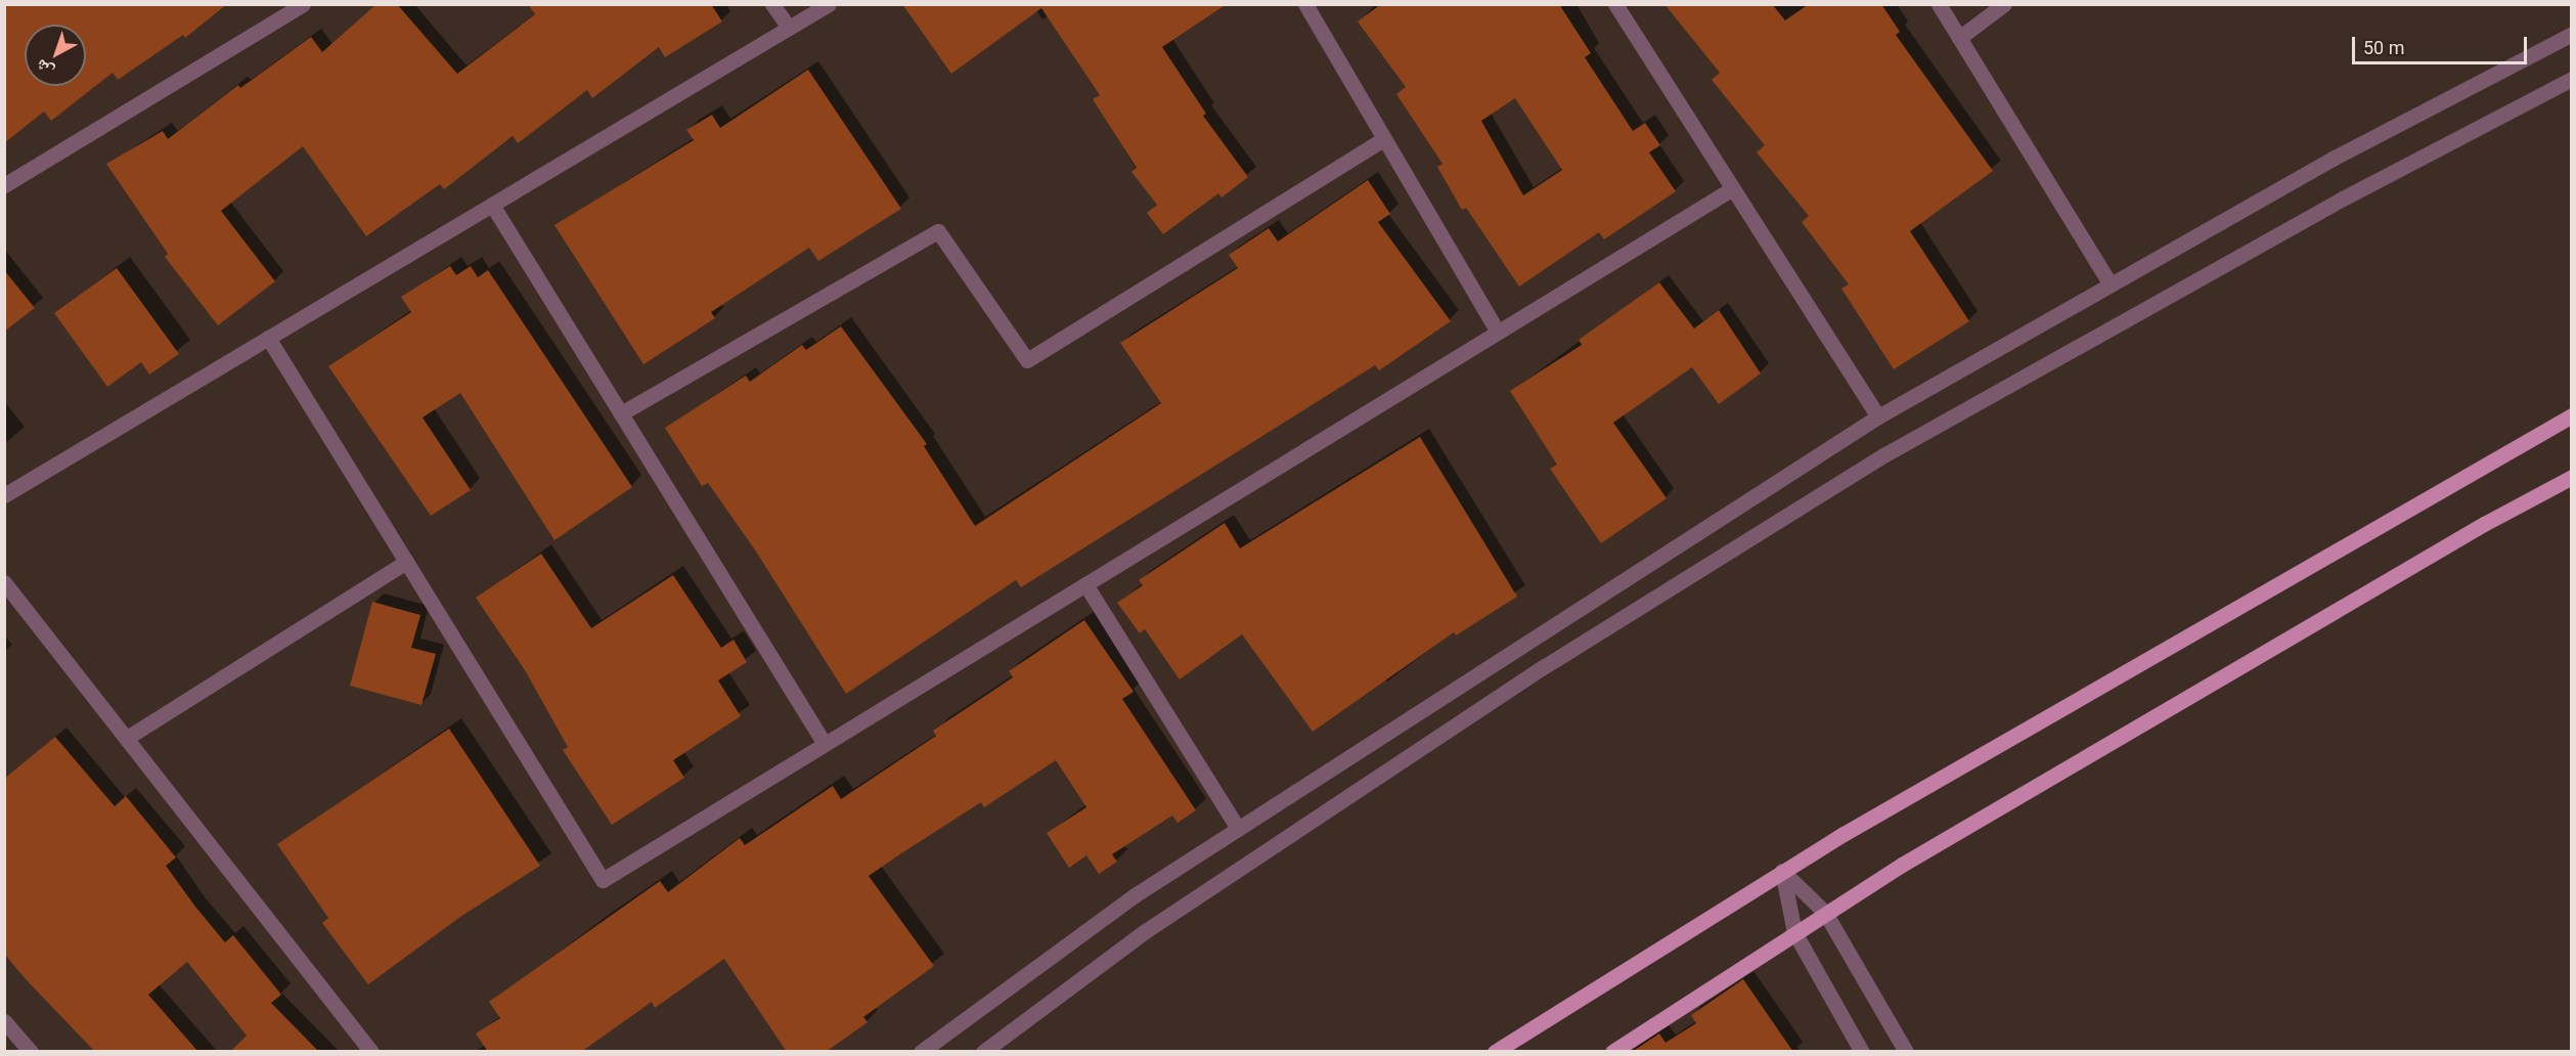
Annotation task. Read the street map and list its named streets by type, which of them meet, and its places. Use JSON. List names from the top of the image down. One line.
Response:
{"scale_bar":"50 m","north":"bottom left"}
